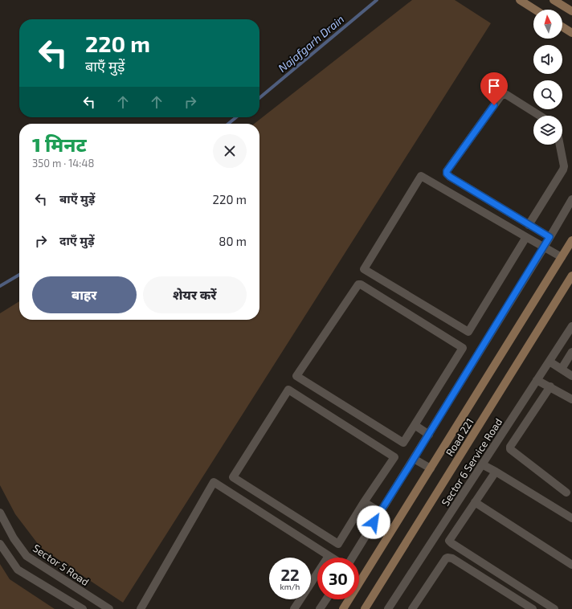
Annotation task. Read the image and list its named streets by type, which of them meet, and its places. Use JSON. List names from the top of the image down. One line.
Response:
{"streets":{"main road":["Road 221"],"street":["Sector 6 Service Road","Sector 5 Road"]},"water":["Najafgarh Drain"],"north":"top","page":{"turn":["220 m","बाएँ मुड़ें"],"heading":["1 मिनट","350 m · 14:48"],"list":[{"name":"बाएँ मुड़ें","value":"220 m"},{"name":"दाएँ मुड़ें","value":"80 m"}],"buttons":["बाहर","शेयर करें"],"speed":"22 km/h","limit":"30"}}
